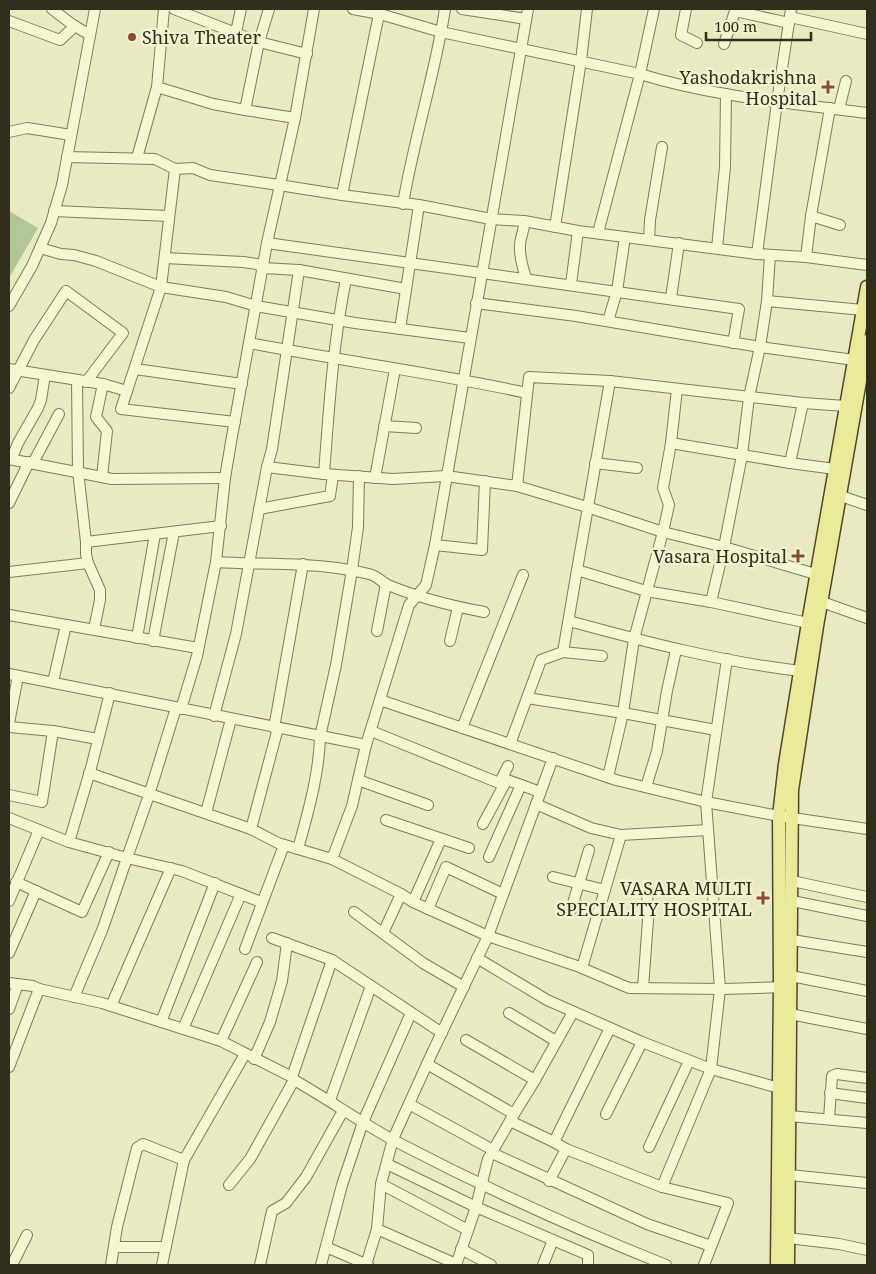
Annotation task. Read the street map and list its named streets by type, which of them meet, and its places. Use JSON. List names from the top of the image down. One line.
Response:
{"places":{"other":["Shiva Theater"],"health":["Yashodakrishna Hospital","Vasara Hospital","VASARA MULTI SPECIALITY HOSPITAL"]},"scale_bar":"100 m"}
